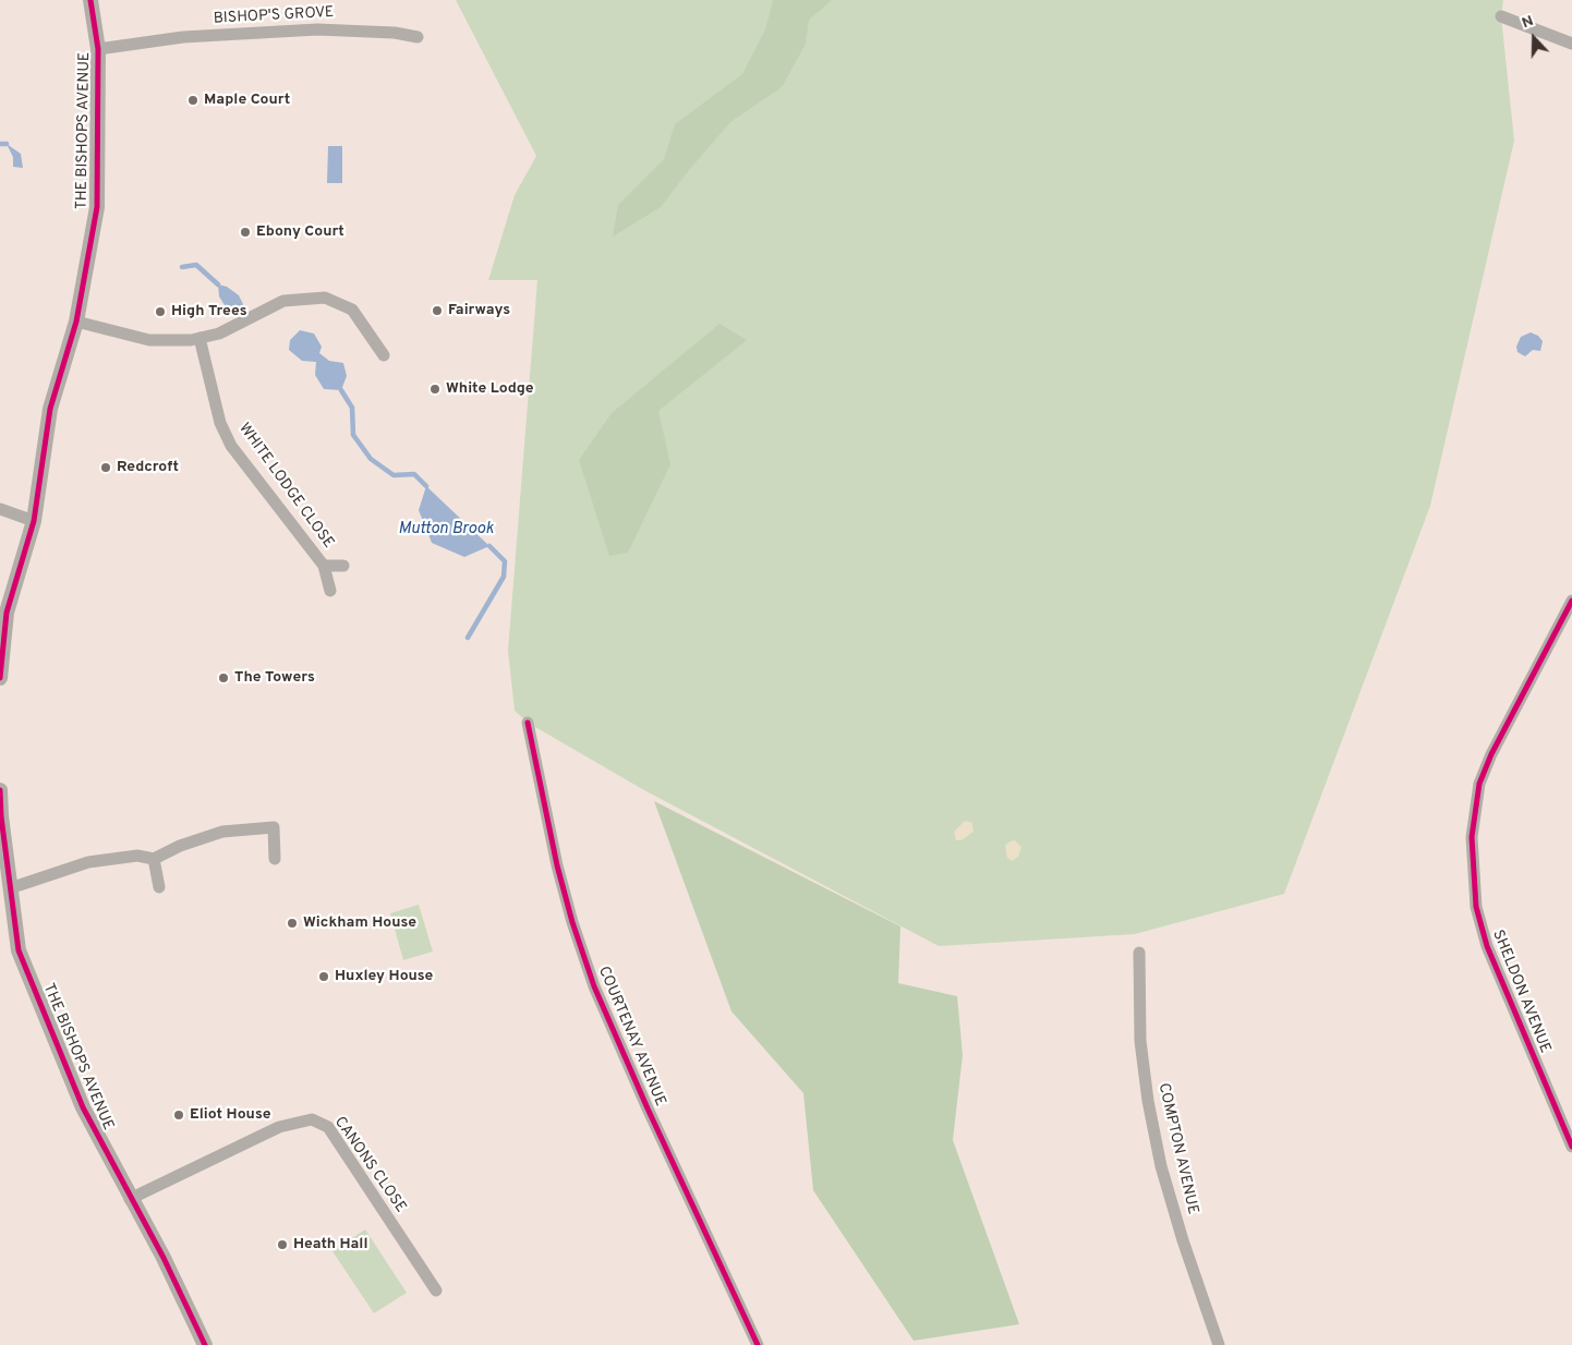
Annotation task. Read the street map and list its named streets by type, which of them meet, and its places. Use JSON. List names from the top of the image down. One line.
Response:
{"streets":{"street":["BISHOP'S GROVE","THE BISHOPS AVENUE","WHITE LODGE CLOSE","SHELDON AVENUE","COURTENAY AVENUE","COMPTON AVENUE","CANONS CLOSE"]},"crossings":[["BISHOP'S GROVE","THE BISHOPS AVENUE"],["THE BISHOPS AVENUE","CANONS CLOSE"]],"water":["Mutton Brook"],"places":["Maple Court","Ebony Court","Fairways","High Trees","White Lodge","Redcroft","The Towers","Wickham House","Huxley House","Eliot House","Heath Hall"],"north":"top"}
